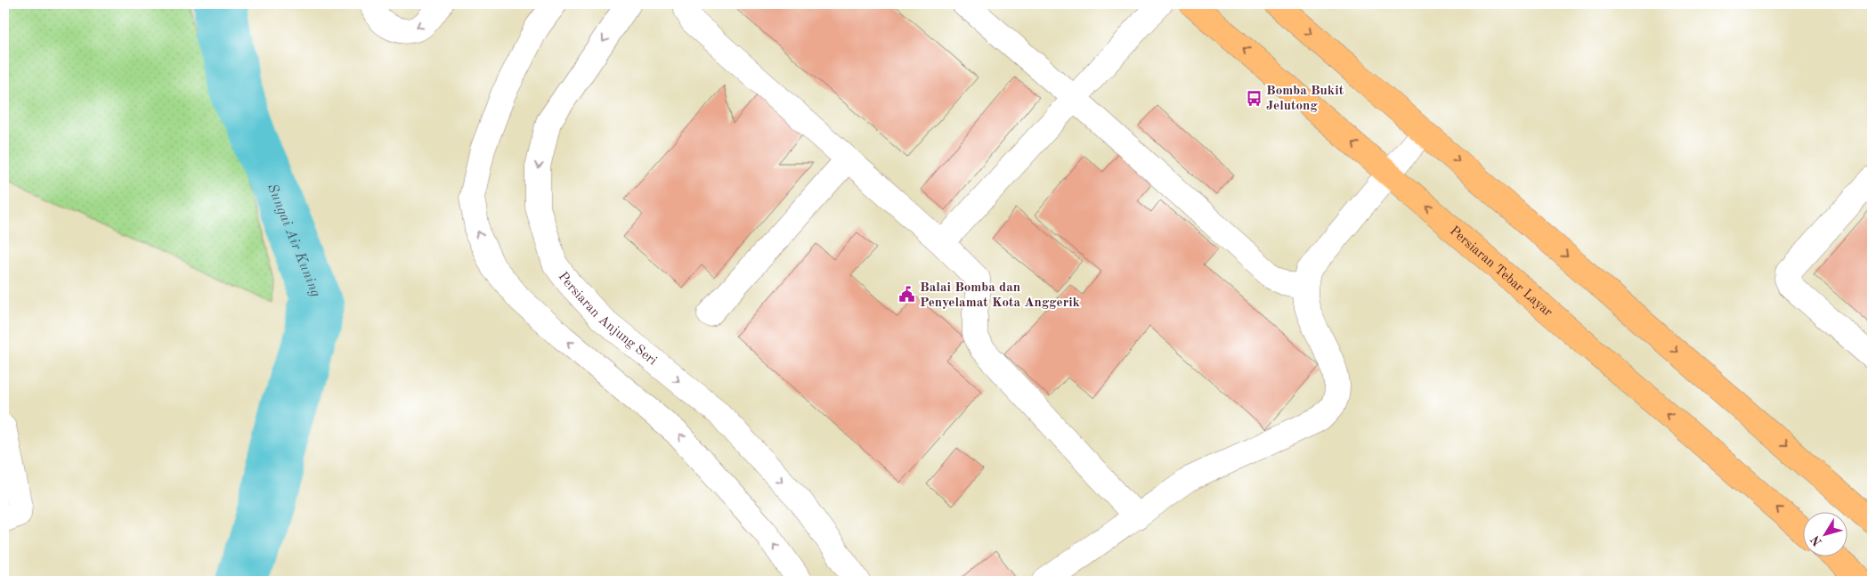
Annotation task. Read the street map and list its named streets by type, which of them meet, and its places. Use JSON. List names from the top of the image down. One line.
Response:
{"streets":{"main road":["Persiaran Tebar Layar"],"street":["Persiaran Anjung Seri"]},"one_way":["Persiaran Anjung Seri"],"water":["Sungai Air Kuning"],"places":{"bus stop":["Bomba Bukit Jelutong"],"public building":["Balai Bomba dan Penyelamat Kota Anggerik"]},"north":"bottom left"}
